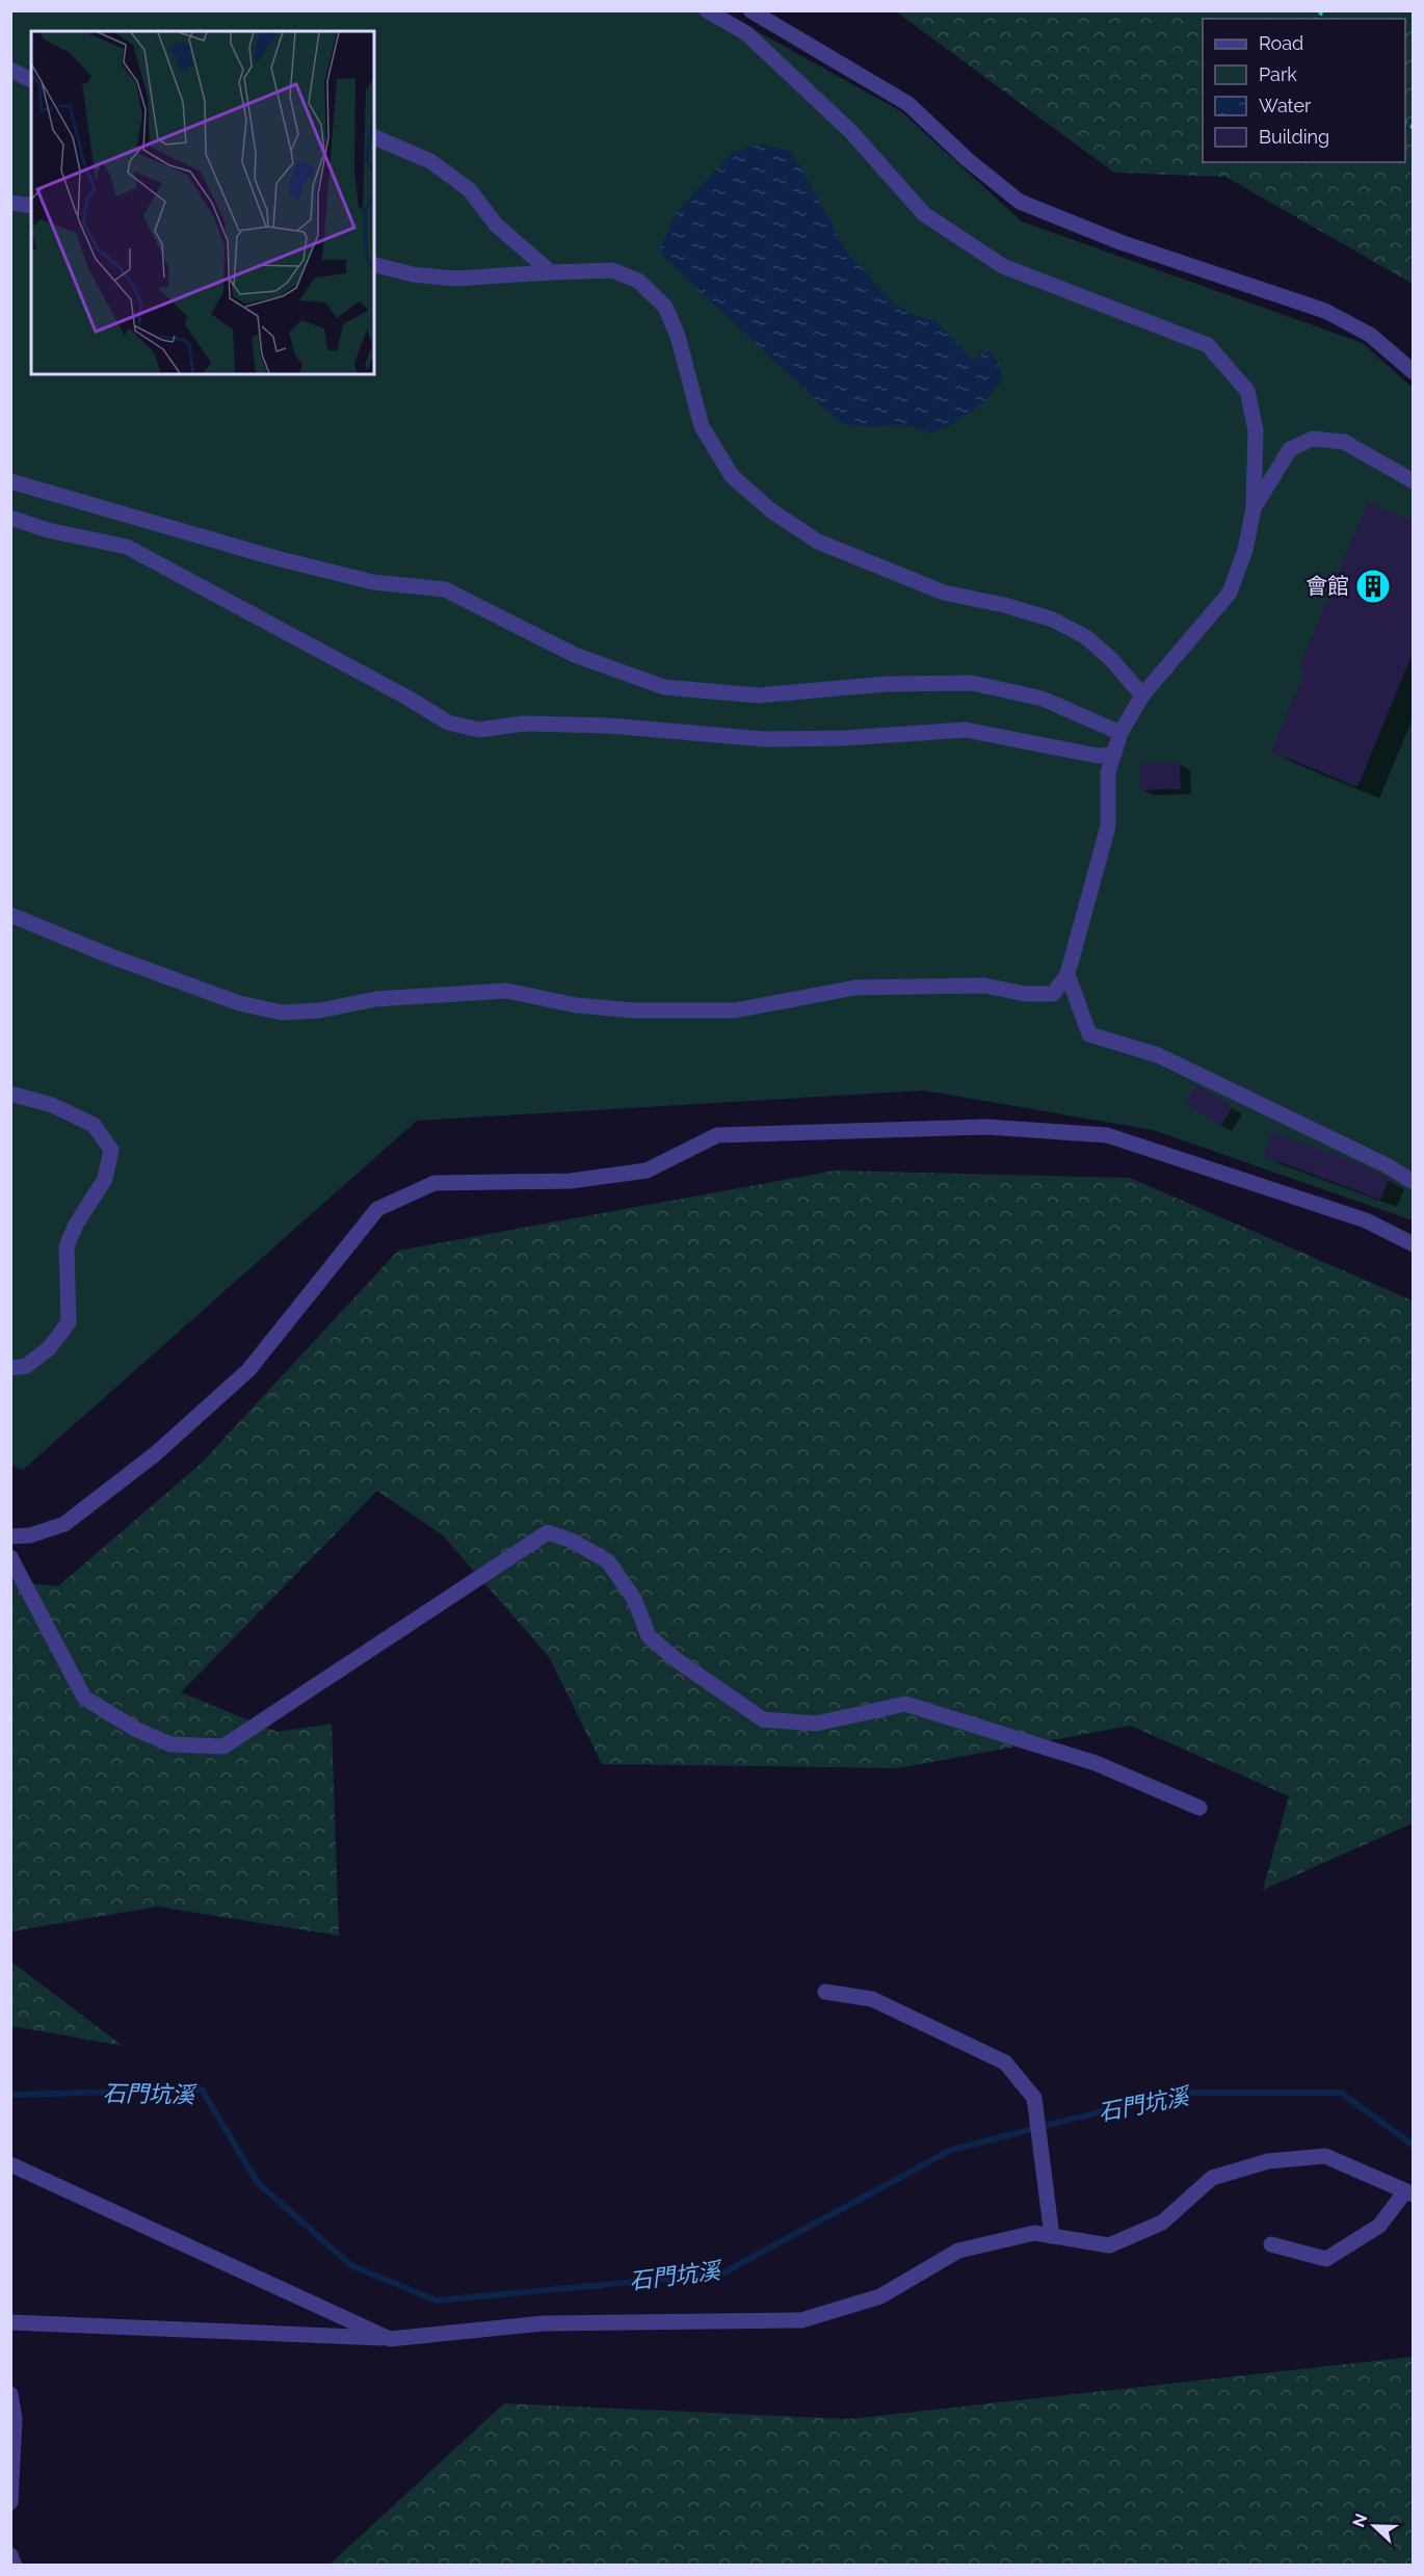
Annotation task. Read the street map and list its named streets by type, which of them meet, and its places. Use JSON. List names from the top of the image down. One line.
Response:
{"water":["石門坑溪"],"places":{"building":["會館"]},"legend":["Road","Park","Water","Building"],"north":"left"}
